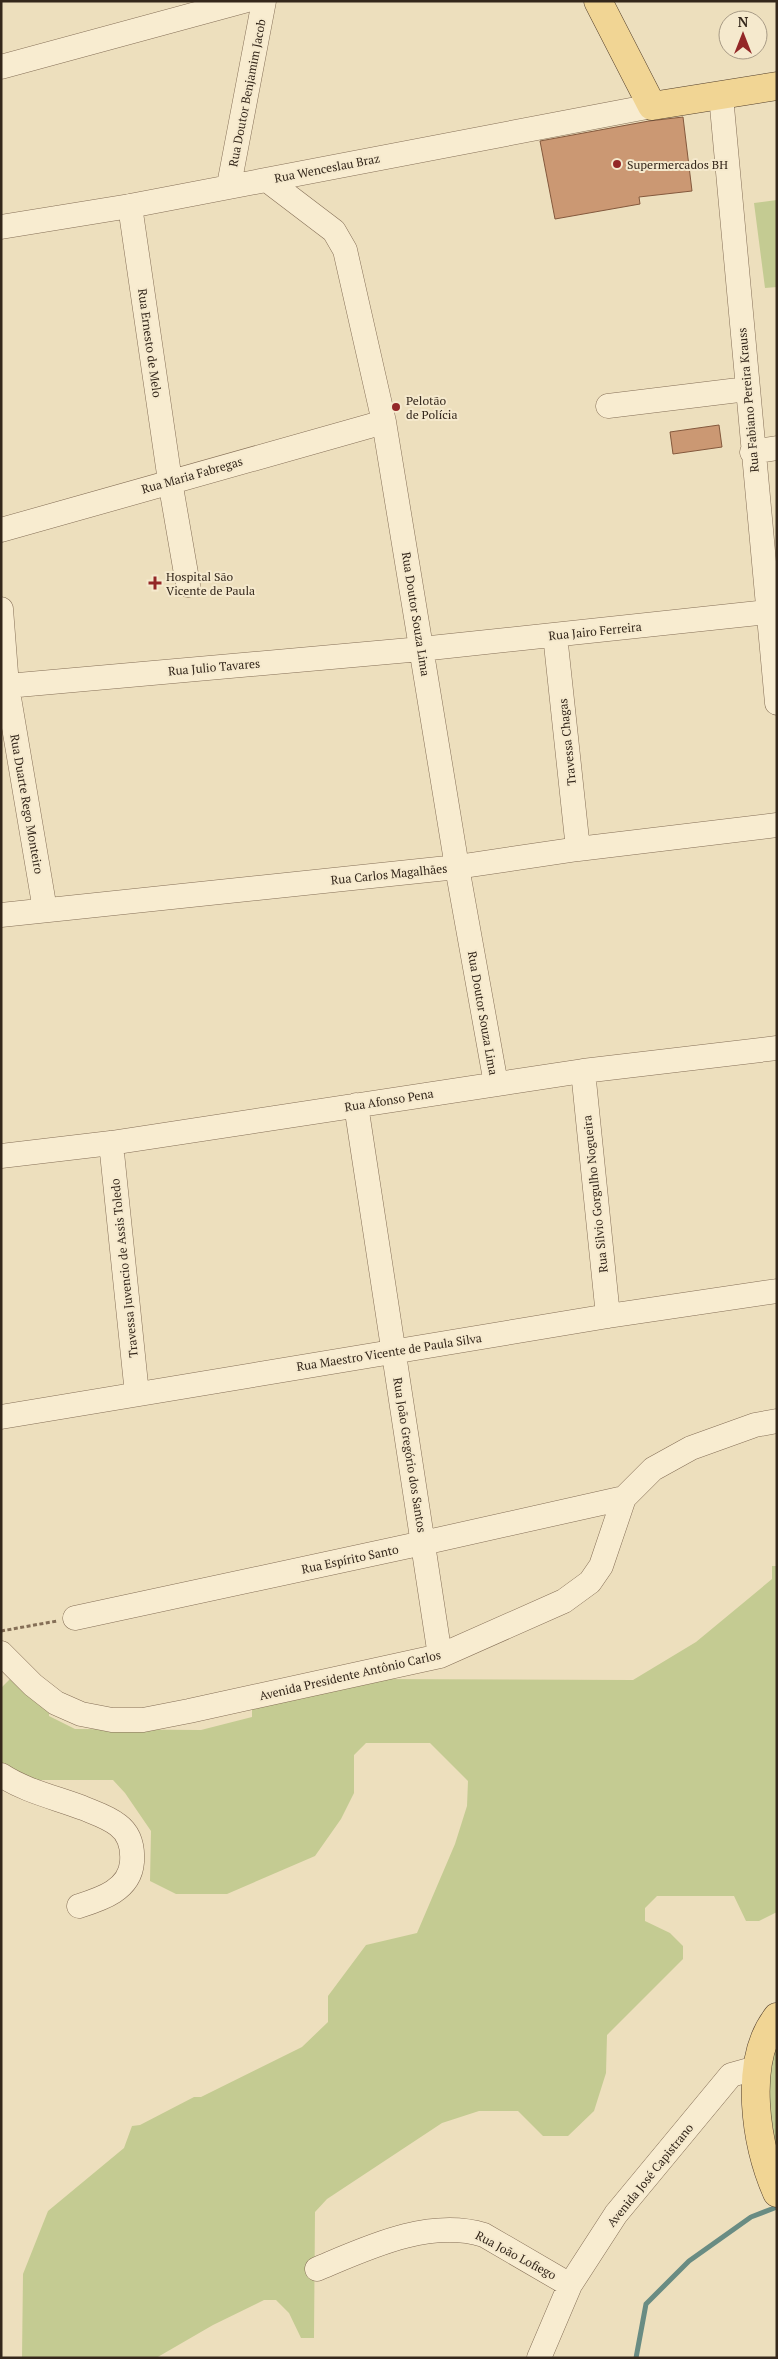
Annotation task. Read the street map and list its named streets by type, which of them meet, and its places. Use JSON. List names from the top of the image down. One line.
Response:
{"streets":{"street":["Rua Doutor Benjamim Jacob","Rua Wenceslau Braz","Rua Ernesto de Melo","Rua Fabiano Pereira Krauss","Rua Maria Fabregas","Rua Doutor Souza Lima","Rua Jairo Ferreira","Rua Julio Tavares","Travessa Chagas","Rua Duarte Rego Monteiro","Rua Carlos Magalhães","Rua Afonso Pena","Rua Silvio Gorgulho Nogueira","Travessa Juvencio de Assis Toledo","Rua Maestro Vicente de Paula Silva","Rua João Gregório dos Santos","Rua Espírito Santo","Avenida Presidente Antônio Carlos","Avenida José Capistrano","Rua João Lofiego"]},"crossings":[["Rua Doutor Benjamim Jacob","Rua Wenceslau Braz"],["Rua Wenceslau Braz","Rua Ernesto de Melo"],["Rua Wenceslau Braz","Rua Doutor Souza Lima"],["Rua Ernesto de Melo","Rua Maria Fabregas"],["Rua Fabiano Pereira Krauss","Rua Jairo Ferreira"],["Rua Maria Fabregas","Rua Doutor Souza Lima"],["Rua Doutor Souza Lima","Rua Jairo Ferreira"],["Rua Doutor Souza Lima","Rua Julio Tavares"],["Rua Doutor Souza Lima","Rua Carlos Magalhães"],["Rua Doutor Souza Lima","Rua Afonso Pena"],["Rua Jairo Ferreira","Rua Julio Tavares"],["Rua Jairo Ferreira","Travessa Chagas"],["Rua Julio Tavares","Rua Duarte Rego Monteiro"],["Travessa Chagas","Rua Carlos Magalhães"],["Rua Duarte Rego Monteiro","Rua Carlos Magalhães"],["Rua Afonso Pena","Rua Silvio Gorgulho Nogueira"],["Rua Afonso Pena","Travessa Juvencio de Assis Toledo"],["Rua Afonso Pena","Rua João Gregório dos Santos"],["Rua Silvio Gorgulho Nogueira","Rua Maestro Vicente de Paula Silva"],["Travessa Juvencio de Assis Toledo","Rua Maestro Vicente de Paula Silva"],["Rua Maestro Vicente de Paula Silva","Rua João Gregório dos Santos"],["Rua João Gregório dos Santos","Rua Espírito Santo"],["Rua João Gregório dos Santos","Avenida Presidente Antônio Carlos"],["Rua Espírito Santo","Avenida Presidente Antônio Carlos"],["Avenida José Capistrano","Rua João Lofiego"]],"places":{"other":["Supermercados BH","Pelotão de Polícia"],"health":["Hospital São Vicente de Paula"]},"north":"top"}
